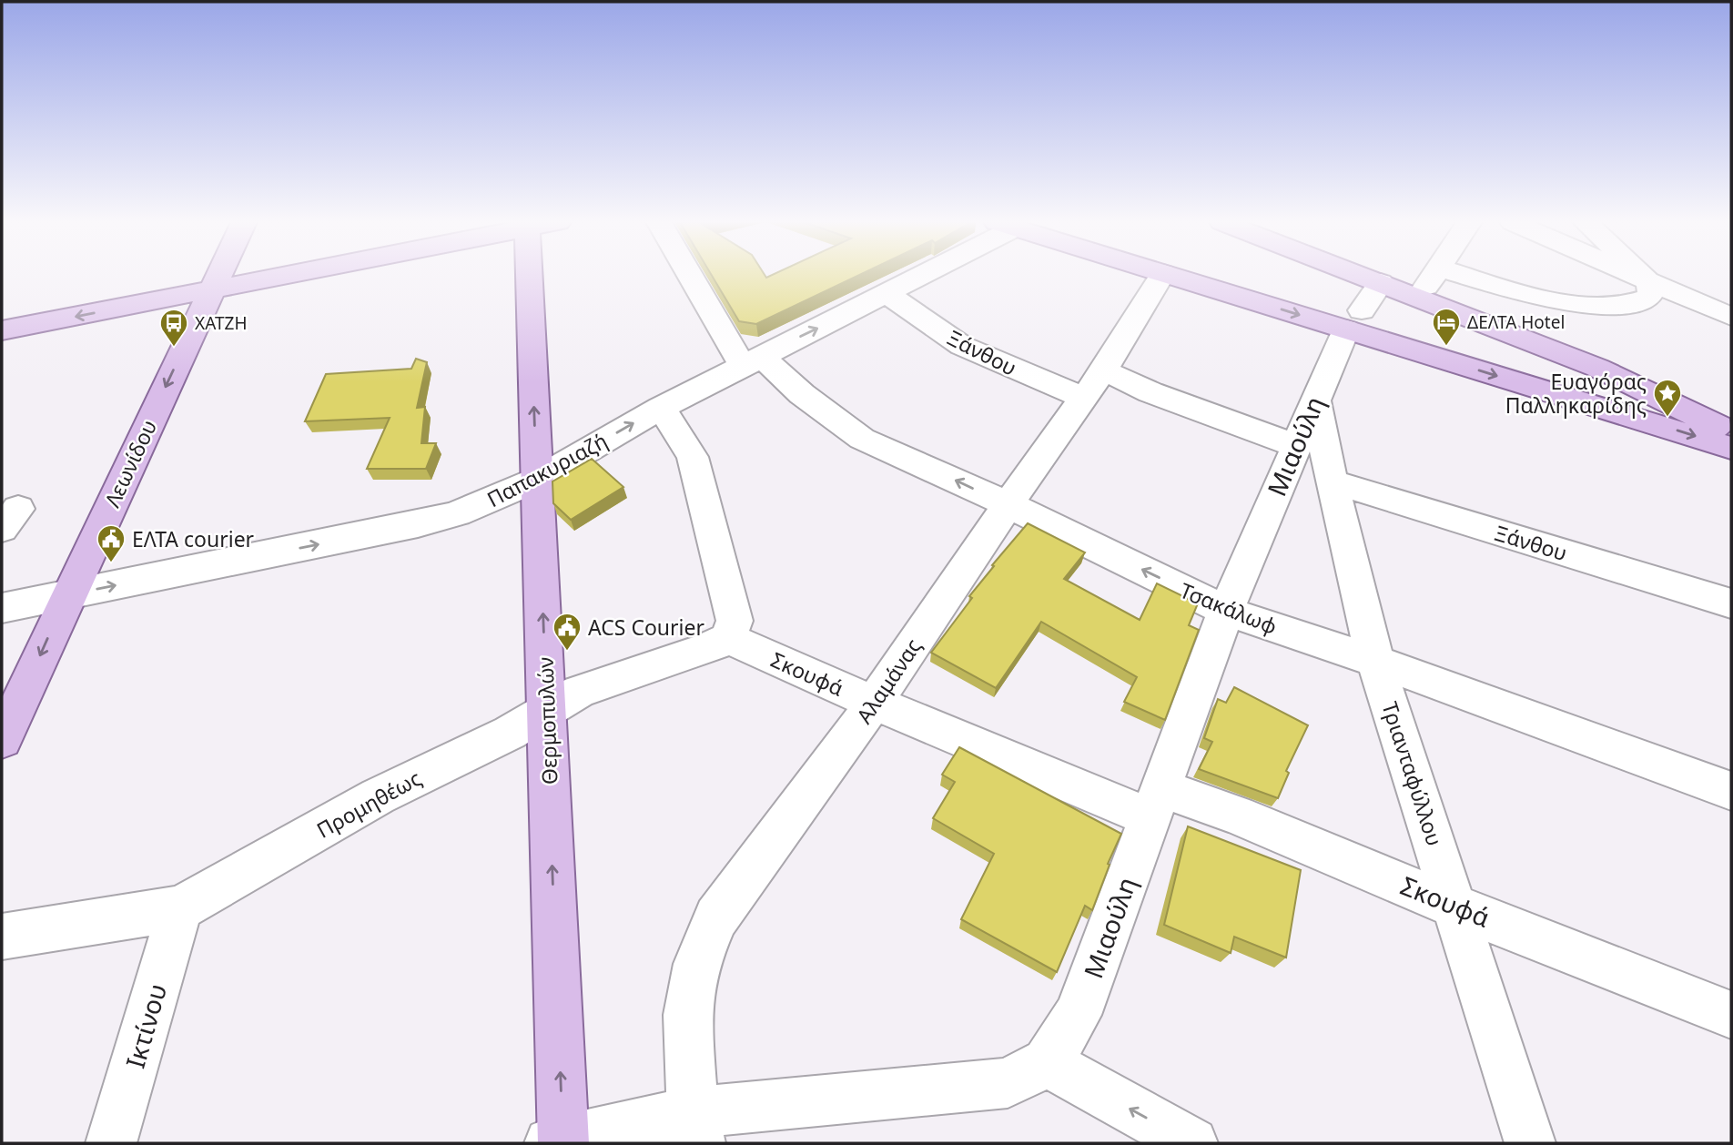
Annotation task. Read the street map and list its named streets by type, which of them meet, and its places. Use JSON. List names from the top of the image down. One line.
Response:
{"streets":{"main road":["Λεωνίδου","Θερμοπυλών"],"street":["Ξάνθου","Μιαούλη","Παπακυριαζή","Τσακάλωφ","Σκουφά","Αλαμάνας","Τριανταφύλλου","Προμηθέως","Ικτίνου"]},"crossings":[["Ξάνθου","Μιαούλη"],["Ξάνθου","Παπακυριαζή"],["Ξάνθου","Αλαμάνας"],["Ξάνθου","Τριανταφύλλου"],["Μιαούλη","Τσακάλωφ"],["Μιαούλη","Σκουφά"],["Μιαούλη","Αλαμάνας"],["Μιαούλη","Θερμοπυλών"],["Μιαούλη","Τριανταφύλλου"],["Λεωνίδου","Παπακυριαζή"],["Παπακυριαζή","Τσακάλωφ"],["Παπακυριαζή","Θερμοπυλών"],["Τσακάλωφ","Αλαμάνας"],["Τσακάλωφ","Τριανταφύλλου"],["Σκουφά","Αλαμάνας"],["Σκουφά","Τριανταφύλλου"],["Σκουφά","Προμηθέως"],["Θερμοπυλών","Προμηθέως"],["Προμηθέως","Ικτίνου"]],"one_way":["Λεωνίδου","Παπακυριαζή","Τσακάλωφ","Θερμοπυλών"],"places":{"hotel":["ΔΕΛΤΑ Hotel"],"bus stop":["ΧΑΤΖΗ"],"place":["Ευαγόρας Παλληκαρίδης"],"public building":["ΕΛΤΑ courier","ACS Courier"]}}
